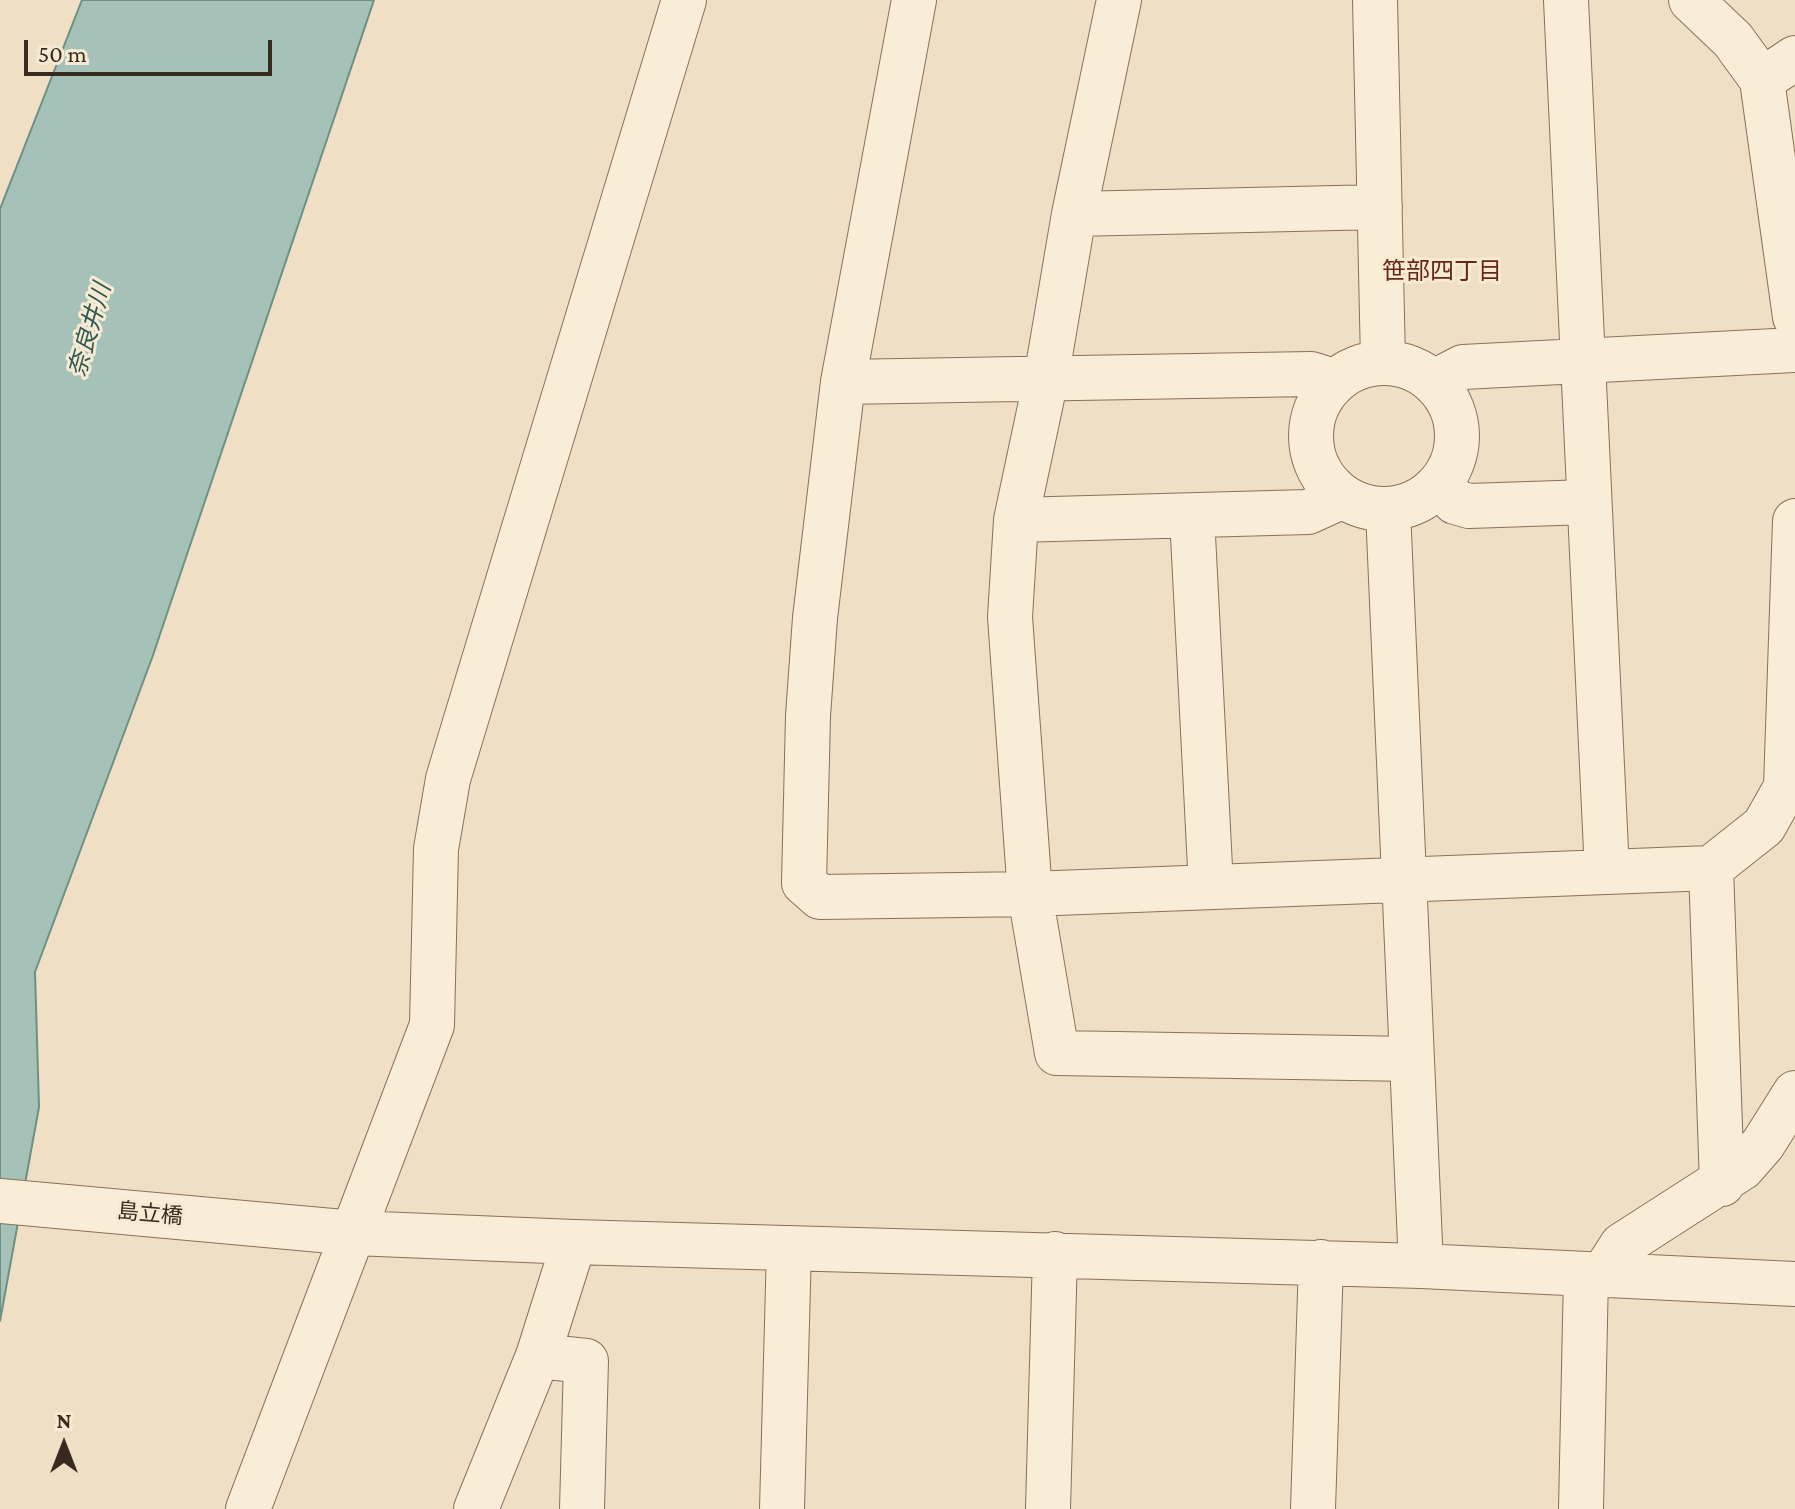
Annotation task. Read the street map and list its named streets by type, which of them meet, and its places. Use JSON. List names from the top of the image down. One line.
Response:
{"streets":{"street":["島立橋"]},"districts":["笹部四丁目"],"water":["奈良井川"],"scale_bar":"50 m","north":"top"}
